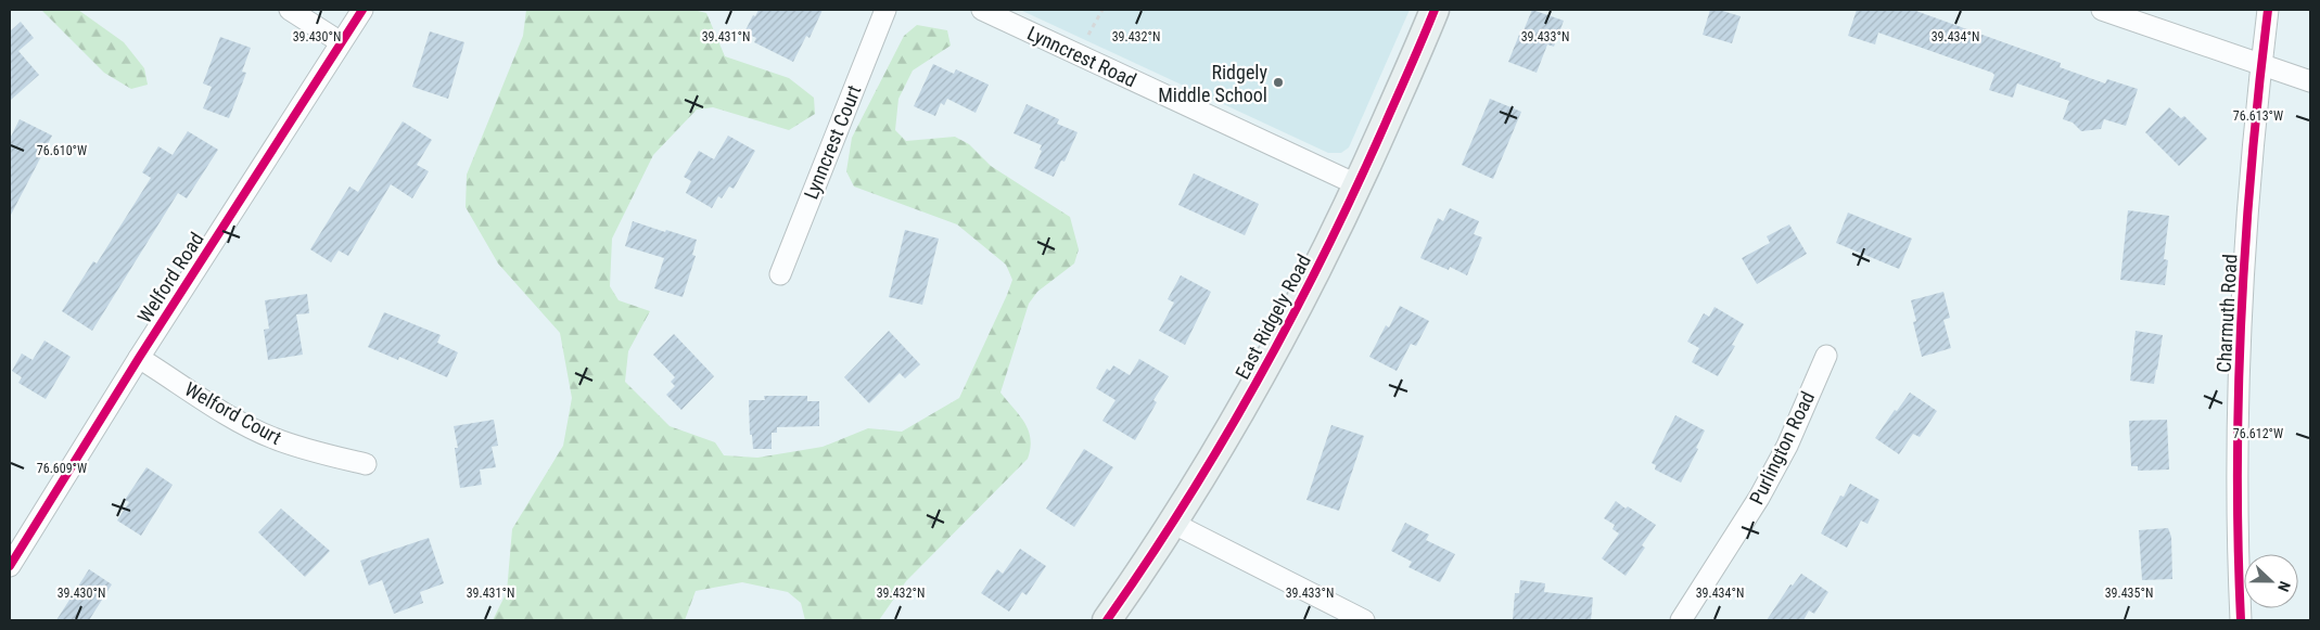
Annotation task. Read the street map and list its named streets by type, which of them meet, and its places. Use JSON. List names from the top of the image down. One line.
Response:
{"streets":{"street":["Lynncrest Road","Lynncrest Court","Welford Road","Charmuth Road","East Ridgely Road","Welford Court","Purlington Road"]},"crossings":[["Lynncrest Road","East Ridgely Road"],["Welford Road","Welford Court"]],"places":["Ridgely Middle School"],"north":"right","coordinates":["39.430°N","39.431°N","39.432°N","39.433°N","39.434°N","76.613°W","76.610°W","76.612°W","76.609°W","39.435°N"]}
